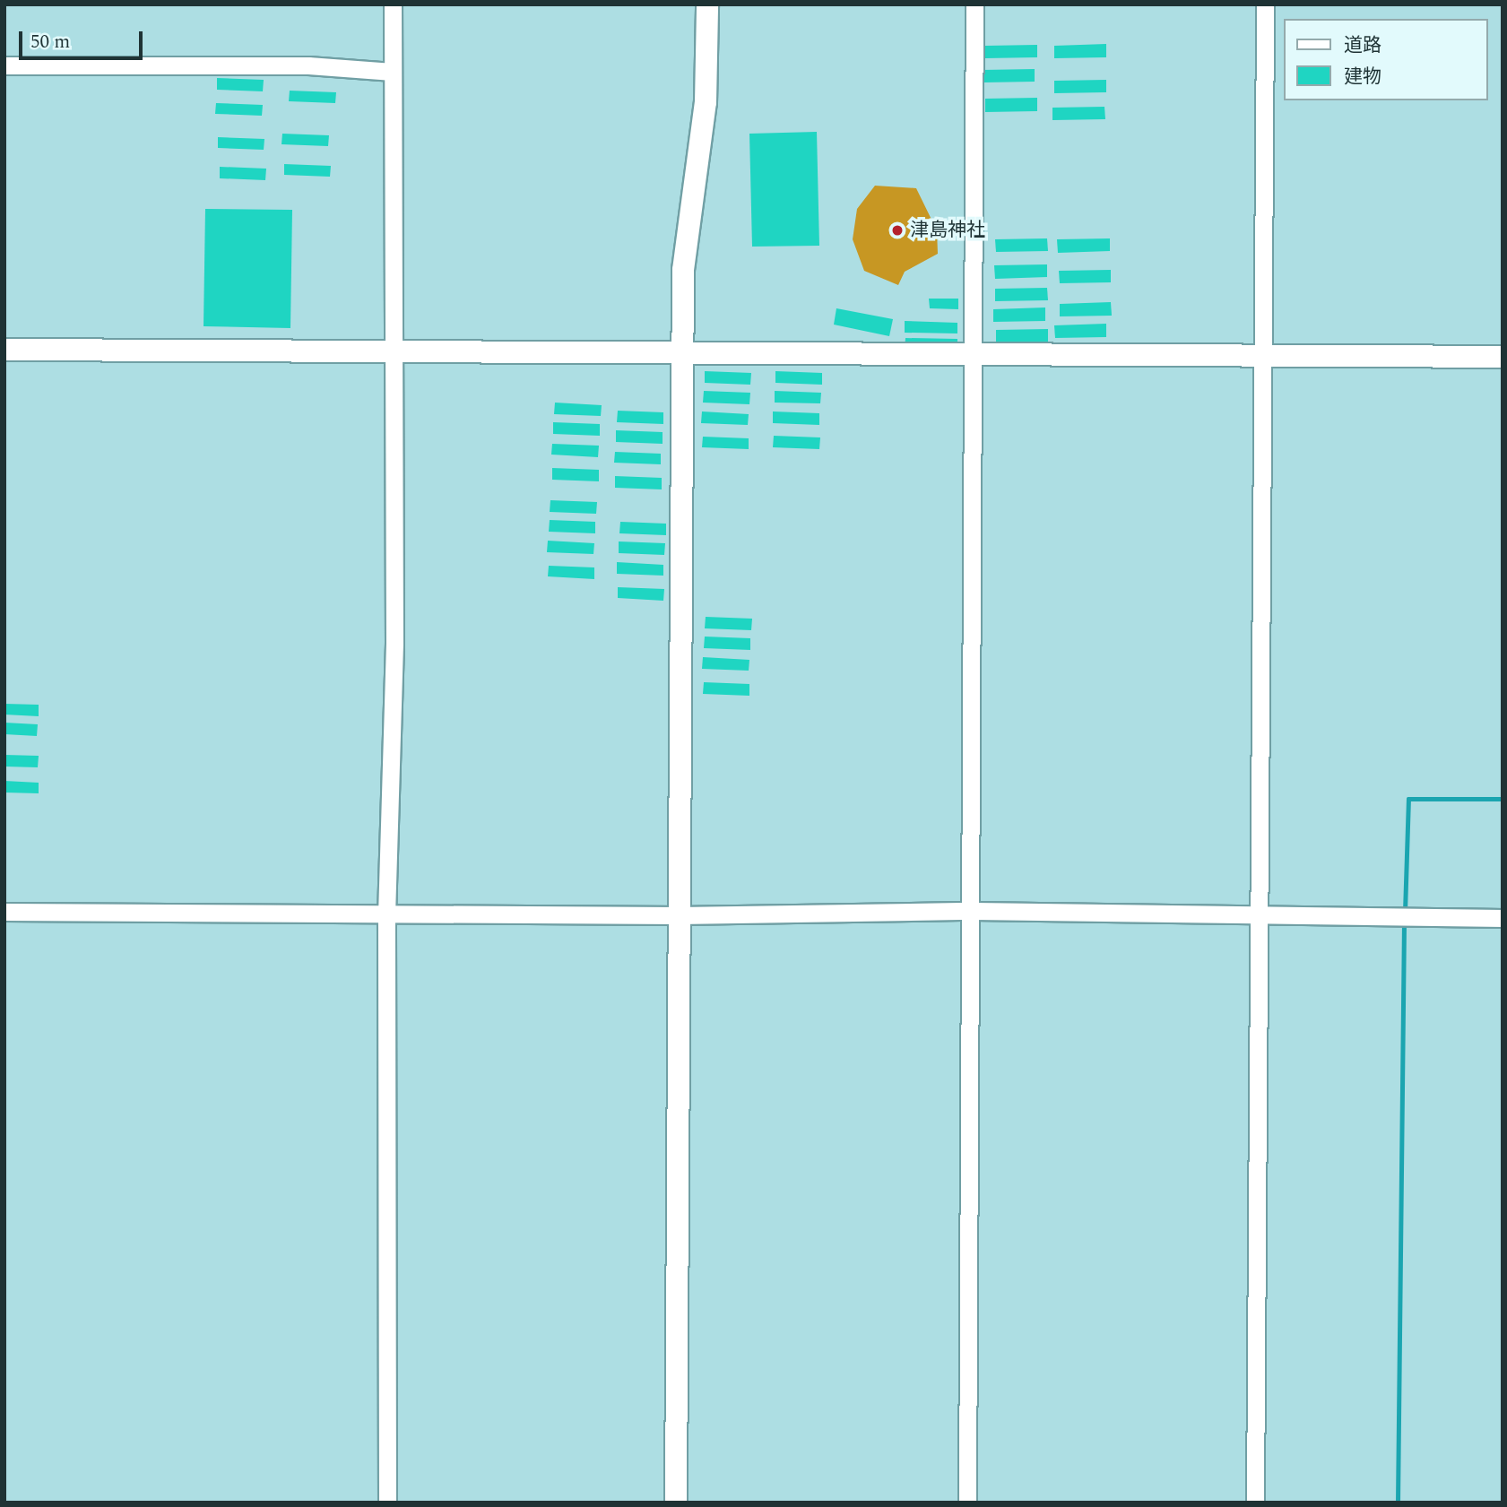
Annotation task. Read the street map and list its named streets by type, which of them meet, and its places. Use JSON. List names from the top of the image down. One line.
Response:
{"places":["津島神社"],"legend":["道路","建物"],"scale_bar":"50 m"}
